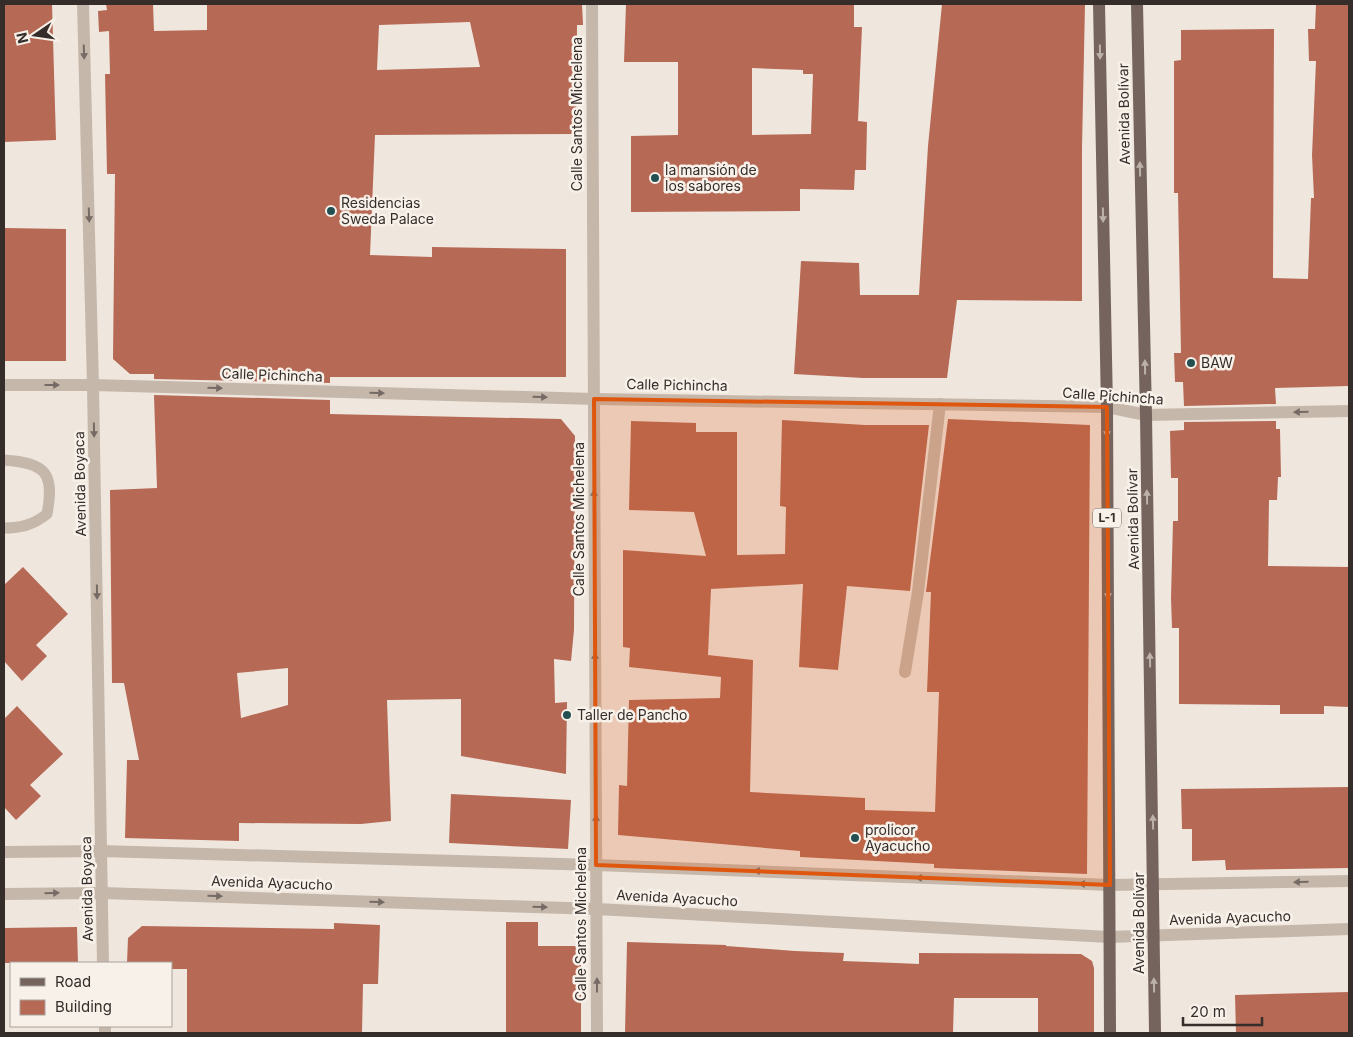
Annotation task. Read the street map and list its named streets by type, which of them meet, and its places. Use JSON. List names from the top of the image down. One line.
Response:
{"streets":{"main road":["Avenida Bolívar","L-1"],"street":["Calle Santos Michelena","Calle Pichincha","Avenida Boyaca","Avenida Ayacucho"]},"crossings":[["Calle Santos Michelena","Calle Pichincha"],["Calle Santos Michelena","Avenida Ayacucho"],["Avenida Bolívar","Calle Pichincha"],["Avenida Bolívar","Avenida Ayacucho"],["Calle Pichincha","Avenida Boyaca"],["Avenida Boyaca","Avenida Ayacucho"]],"one_way":["Calle Santos Michelena","Avenida Boyaca"],"places":["la mansión de los sabores","Residencias Sweda Palace","BAW","Taller de Pancho","prolicor Ayacucho"],"legend":["Road","Building"],"scale_bar":"20 m","north":"left"}
